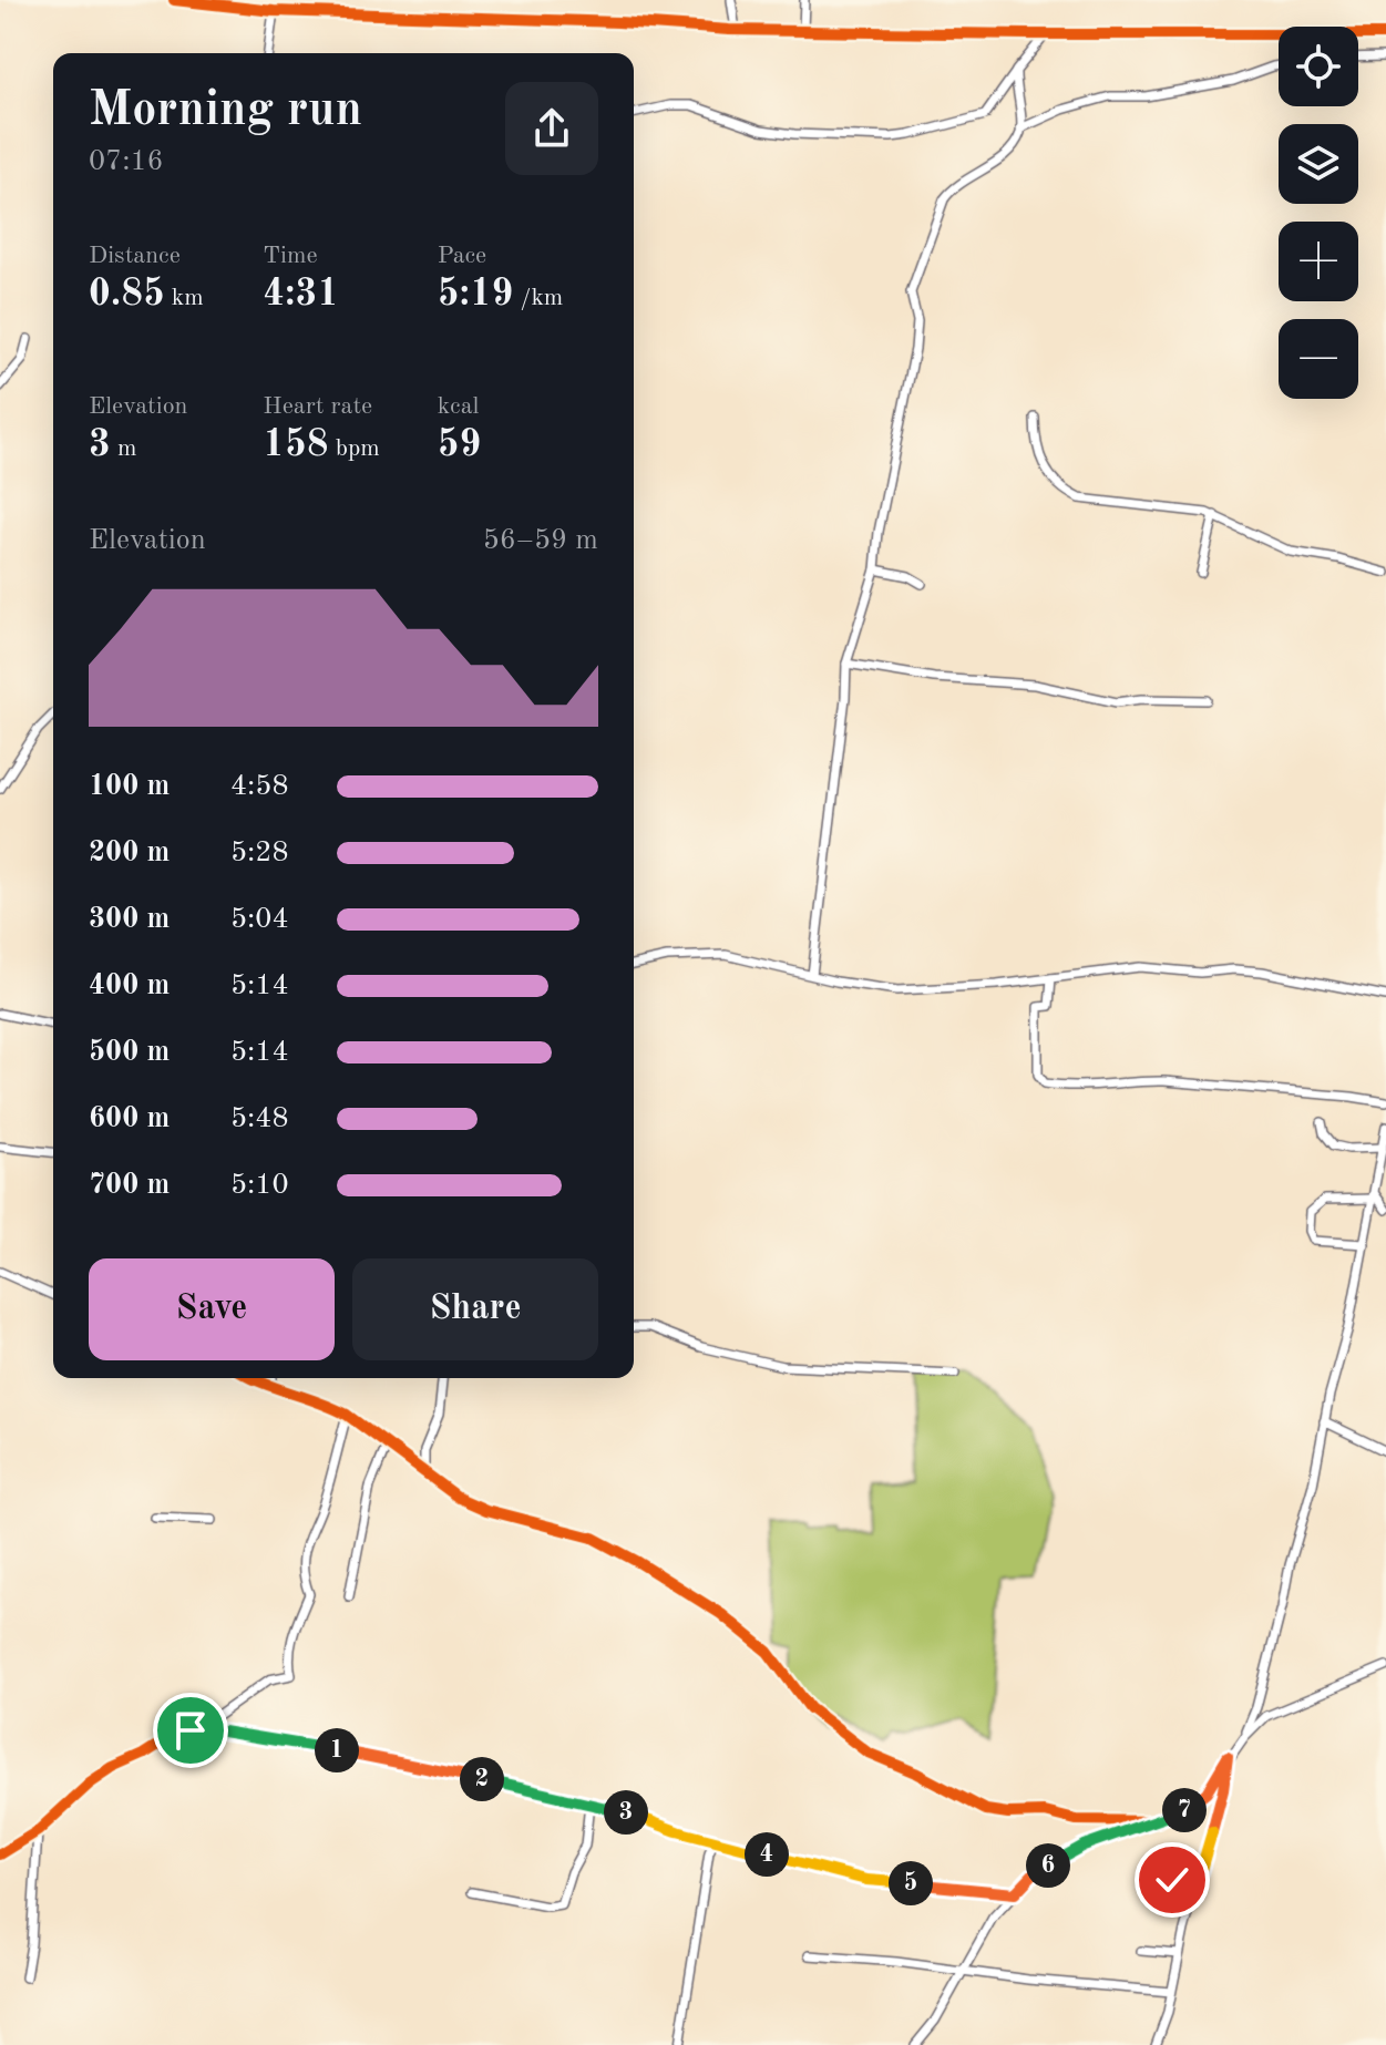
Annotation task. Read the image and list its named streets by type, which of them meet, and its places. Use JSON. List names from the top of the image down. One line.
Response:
{"page":{"map_buttons":["+","−"],"heading":["Morning run","07:16"],"stats":[["Distance","0.85 km"],["Time","4:31"],["Pace","5:19 /km"],["Elevation","3 m"],["Heart rate","158 bpm"],["kcal","59"]],"chart":["Elevation","56–59 m"],"list":[{"name":"100 m","note":"4:58"},{"name":"200 m","note":"5:28"},{"name":"300 m","note":"5:04"},{"name":"400 m","note":"5:14"},{"name":"500 m","note":"5:14"},{"name":"600 m","note":"5:48"},{"name":"700 m","note":"5:10"}],"buttons":["Save","Share"],"pins":["1","2","7","3","4","6","5"]}}
